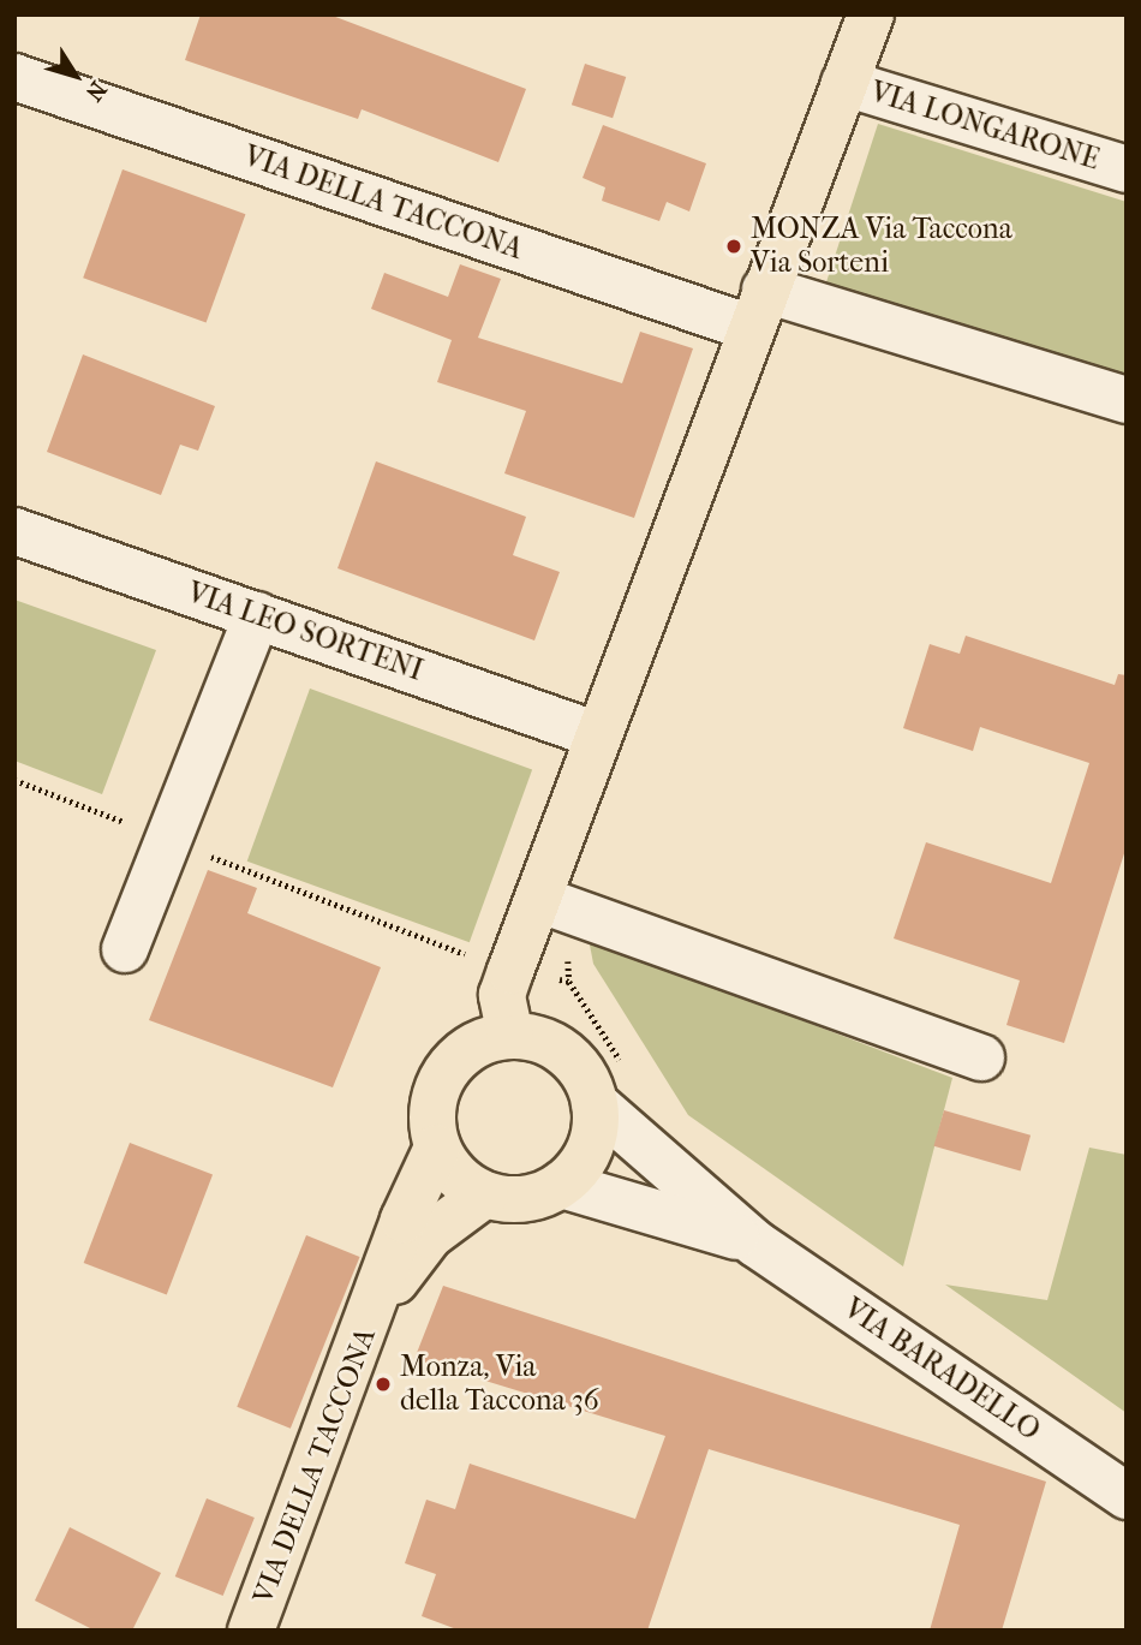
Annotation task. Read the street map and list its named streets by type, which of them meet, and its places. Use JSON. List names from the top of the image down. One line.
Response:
{"streets":{"main road":["VIA DELLA TACCONA"],"street":["VIA LONGARONE","VIA LEO SORTENI","VIA BARADELLO"]},"crossings":[["VIA DELLA TACCONA","VIA BARADELLO"]],"places":["MONZA Via Taccona Via Sorteni","Monza, Via della Taccona 36"],"north":"bottom right"}
